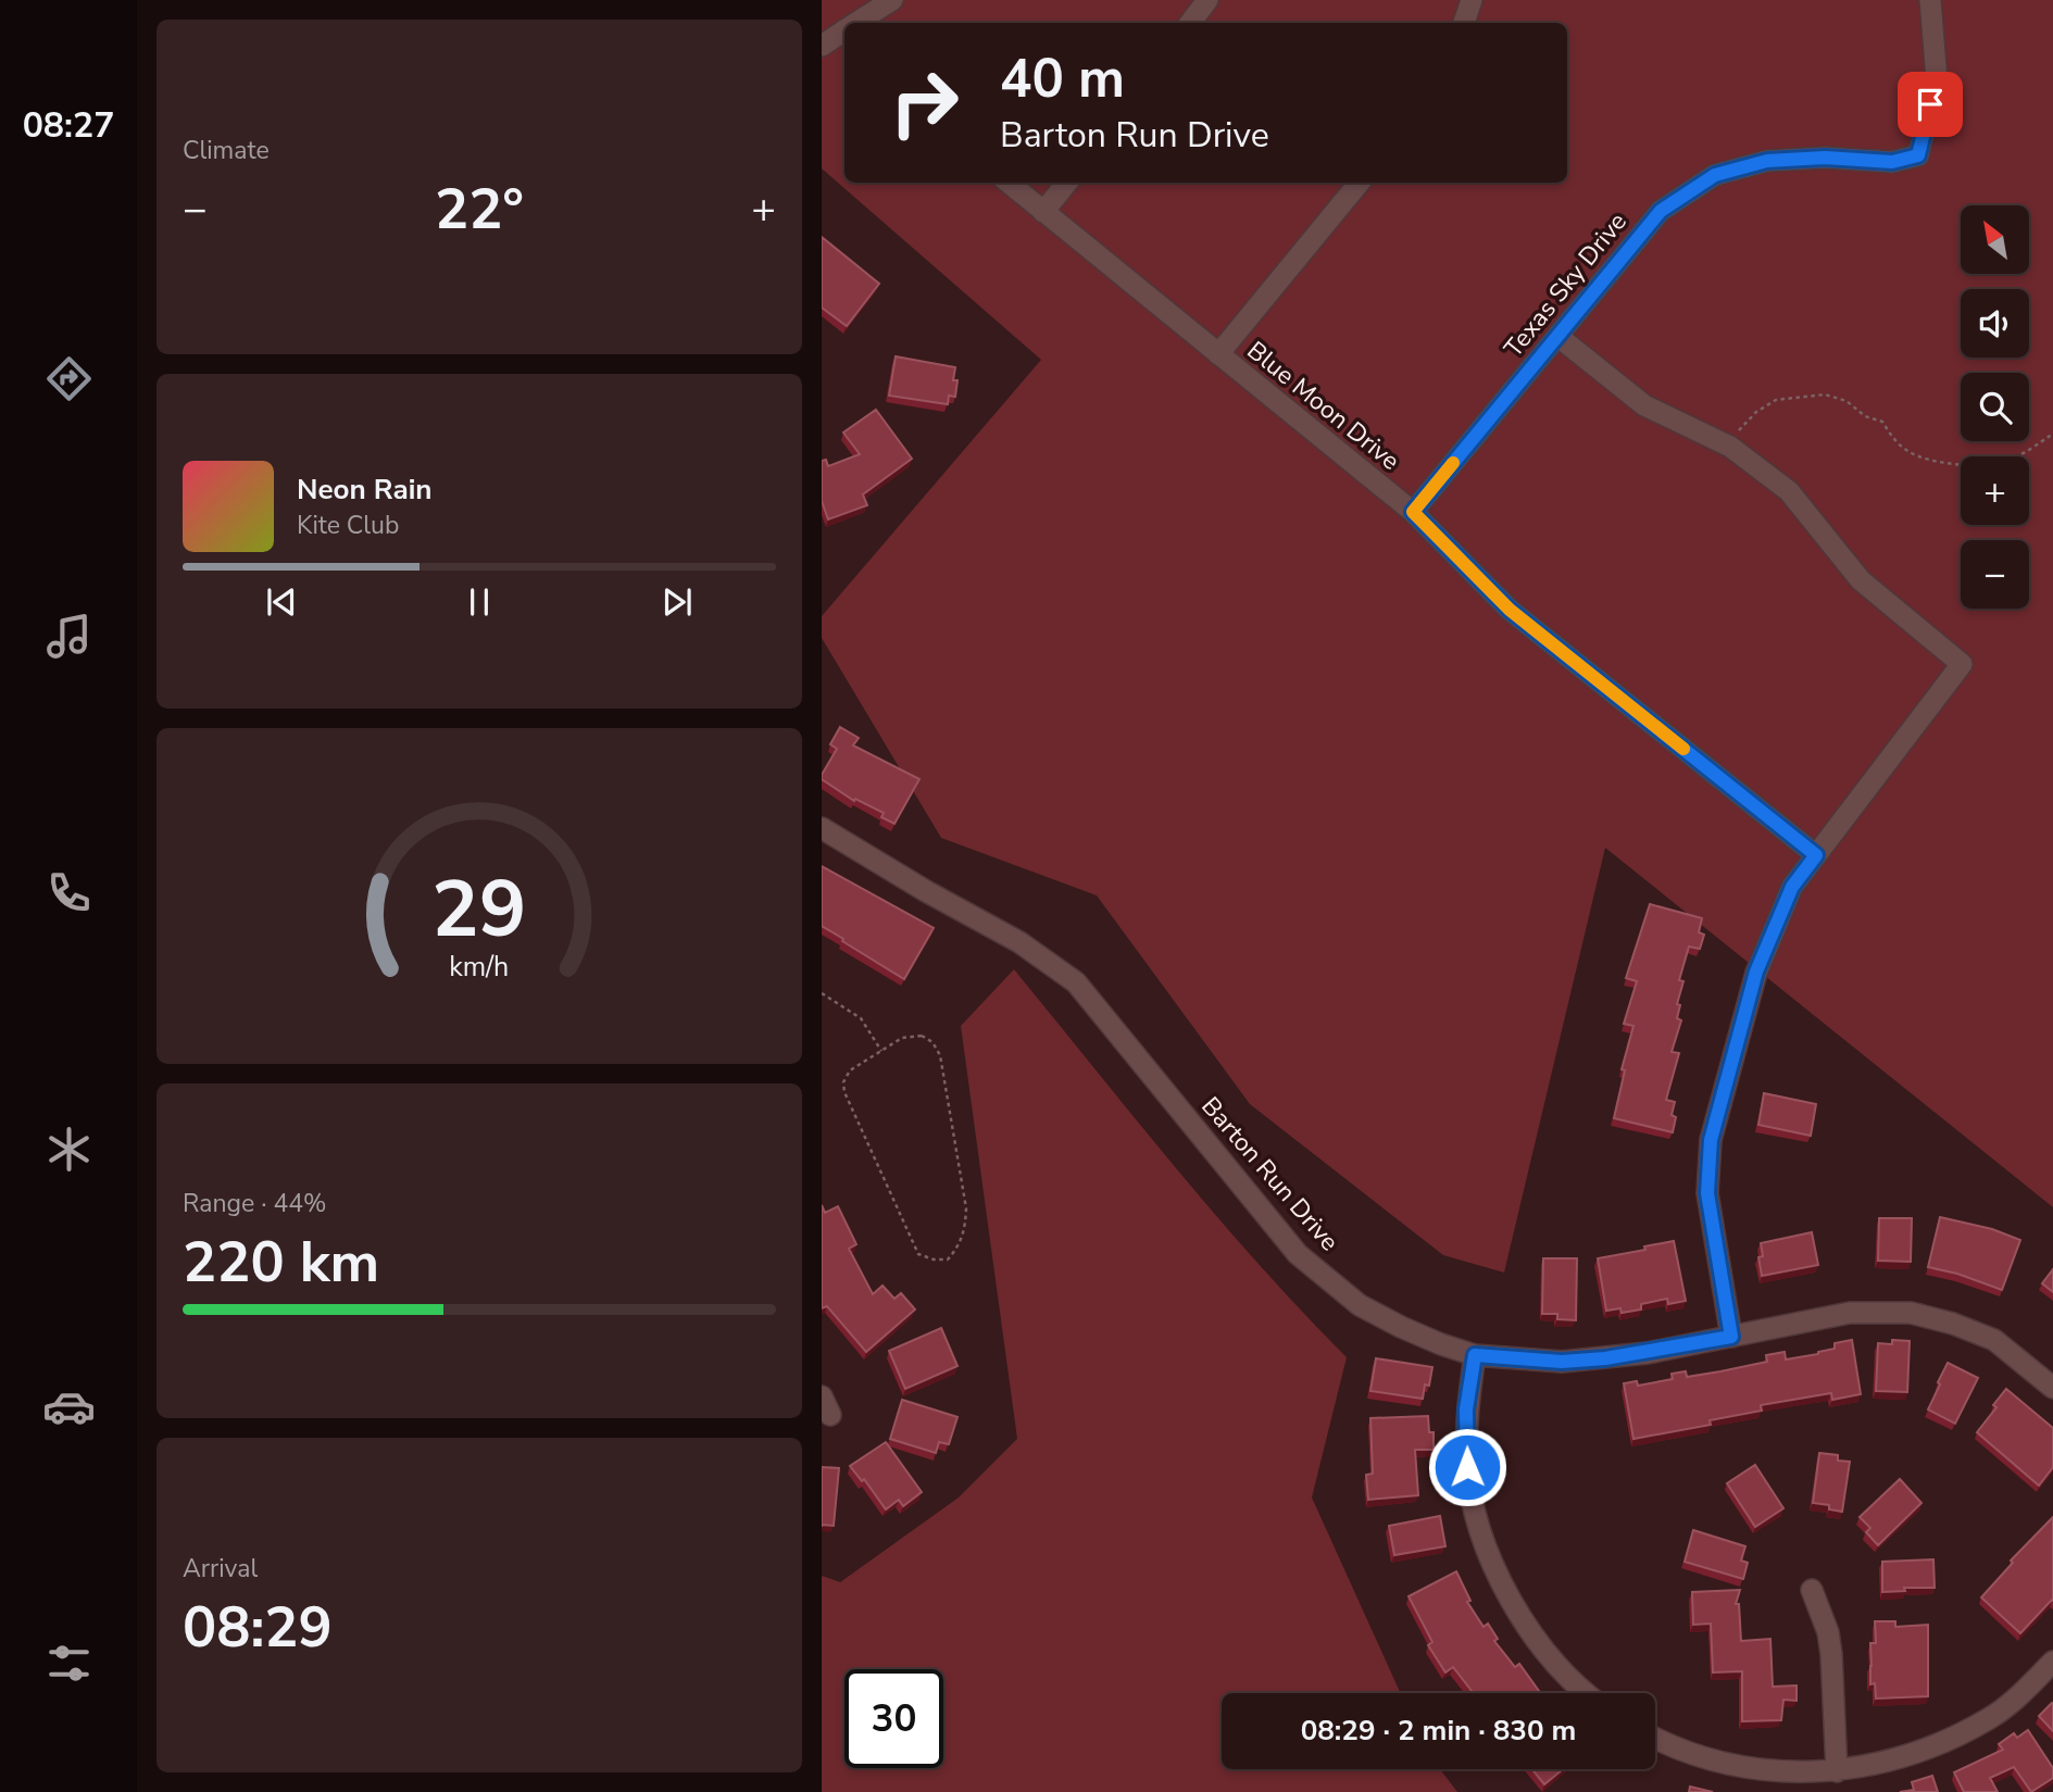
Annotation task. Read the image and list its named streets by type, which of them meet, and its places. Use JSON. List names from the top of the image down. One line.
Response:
{"streets":{"street":["Texas Sky Drive","Blue Moon Drive","Barton Run Drive"]},"crossings":[["Texas Sky Drive","Blue Moon Drive"]],"north":"top left","page":{"tabs":"08:27","tile":["Climate",["Range · 44%","220 km"],["Arrival","08:29"]],"turn":["40 m","Barton Run Drive"],"heat":["−","22°","+"],"map_buttons":["+","−"],"song":["Neon Rain","Kite Club"],"limit":"30","trip":"08:29 · 2 min · 830 m","gauge":["29","km/h"]}}
